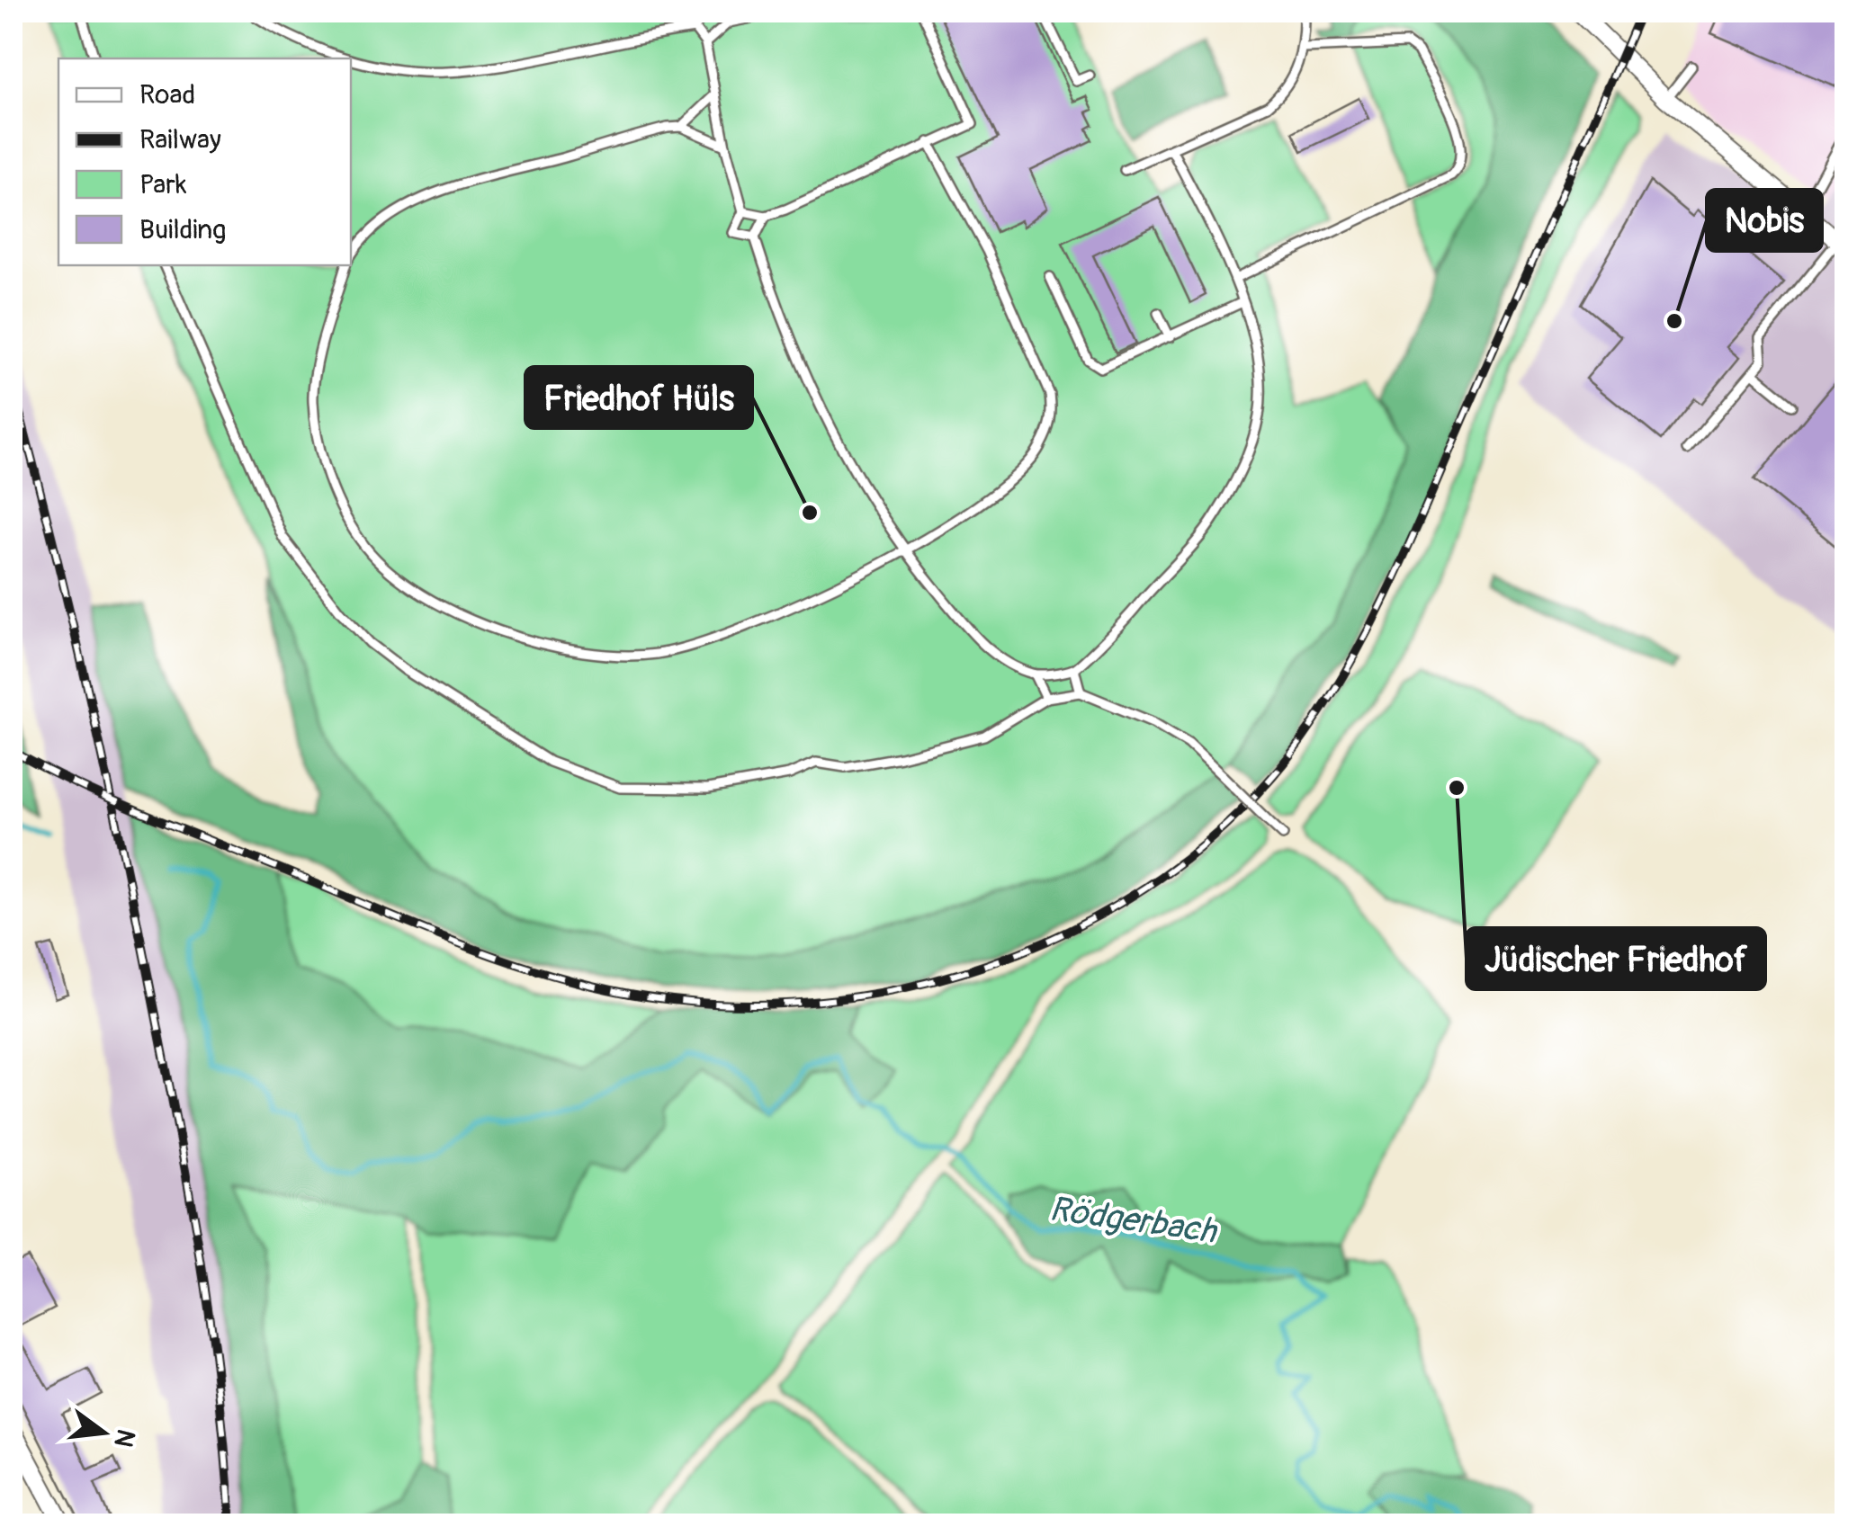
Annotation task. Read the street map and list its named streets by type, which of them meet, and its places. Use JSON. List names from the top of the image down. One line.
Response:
{"water":["Rödgerbach"],"places":["Nobis","Friedhof Hüls","Jüdischer Friedhof"],"legend":["Road","Railway","Park","Building"],"north":"right"}
